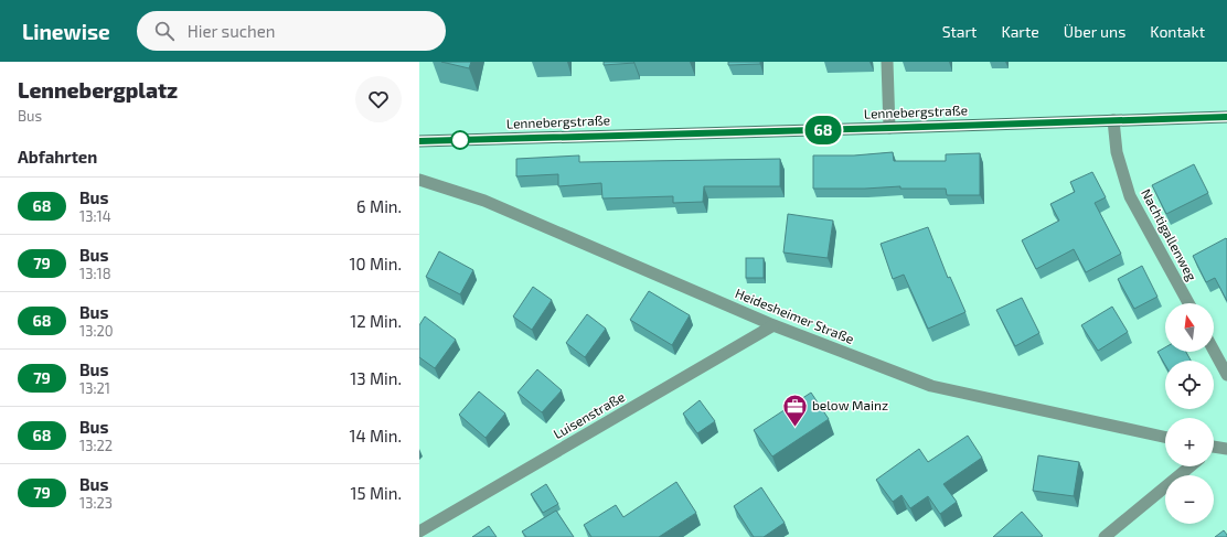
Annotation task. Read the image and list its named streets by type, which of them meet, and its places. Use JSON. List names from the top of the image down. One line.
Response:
{"streets":{"main road":["Lennebergstraße"],"street":["Nachtigallenweg","Heidesheimer Straße","Luisenstraße"]},"crossings":[["Lennebergstraße","Nachtigallenweg"],["Heidesheimer Straße","Luisenstraße"]],"places":{"office":["below Mainz"]},"lines":["bus line 68"],"north":"top","page":{"header":"Linewise","search":"Hier suchen","nav":["Start","Karte","Über uns","Kontakt"],"heading":[["Lennebergplatz","Bus"],"Abfahrten"],"on_map":"68","list":[{"mark":"68","name":"Bus","note":"13:14","value":"6 Min."},{"mark":"79","name":"Bus","note":"13:18","value":"10 Min."},{"mark":"68","name":"Bus","note":"13:20","value":"12 Min."},{"mark":"79","name":"Bus","note":"13:21","value":"13 Min."},{"mark":"68","name":"Bus","note":"13:22","value":"14 Min."},{"mark":"79","name":"Bus","note":"13:23","value":"15 Min."}],"map_buttons":["+","−"]}}
